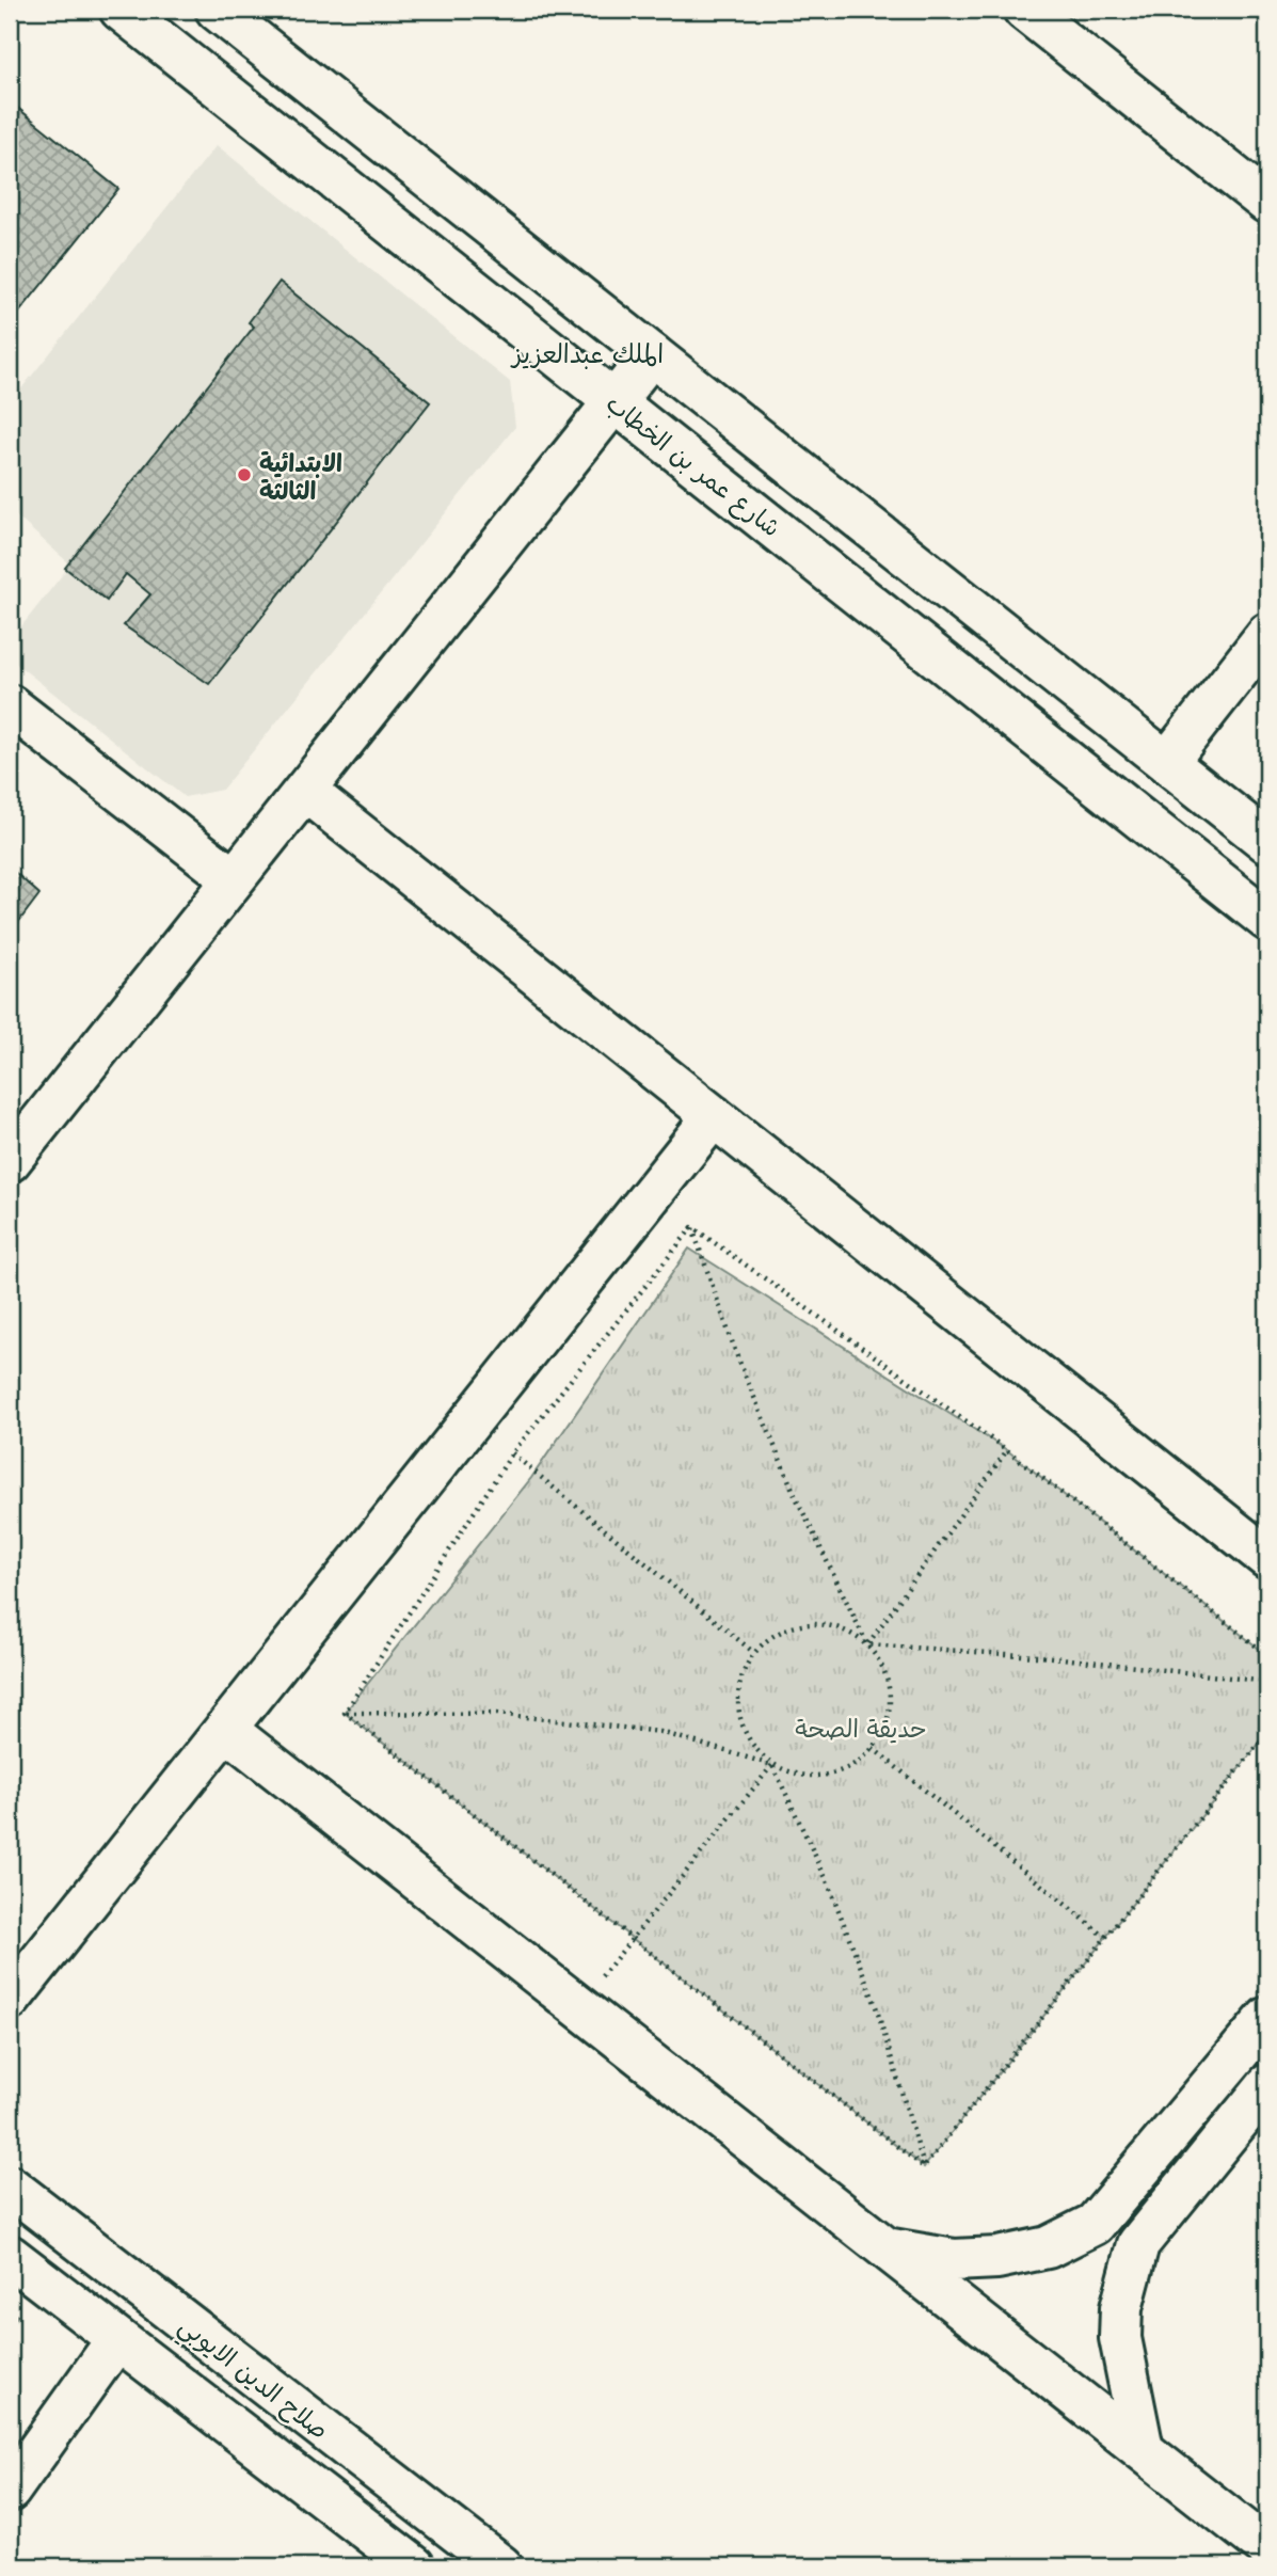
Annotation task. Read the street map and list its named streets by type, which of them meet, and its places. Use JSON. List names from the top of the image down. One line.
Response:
{"streets":{"street":["شارع عمر بن الخطاب","صلاح الدين الايوبي"]},"districts":["الملك عبدالعزيز"],"parks":["حديقة الصحة"],"places":["الابتدائية الثالثة"]}
